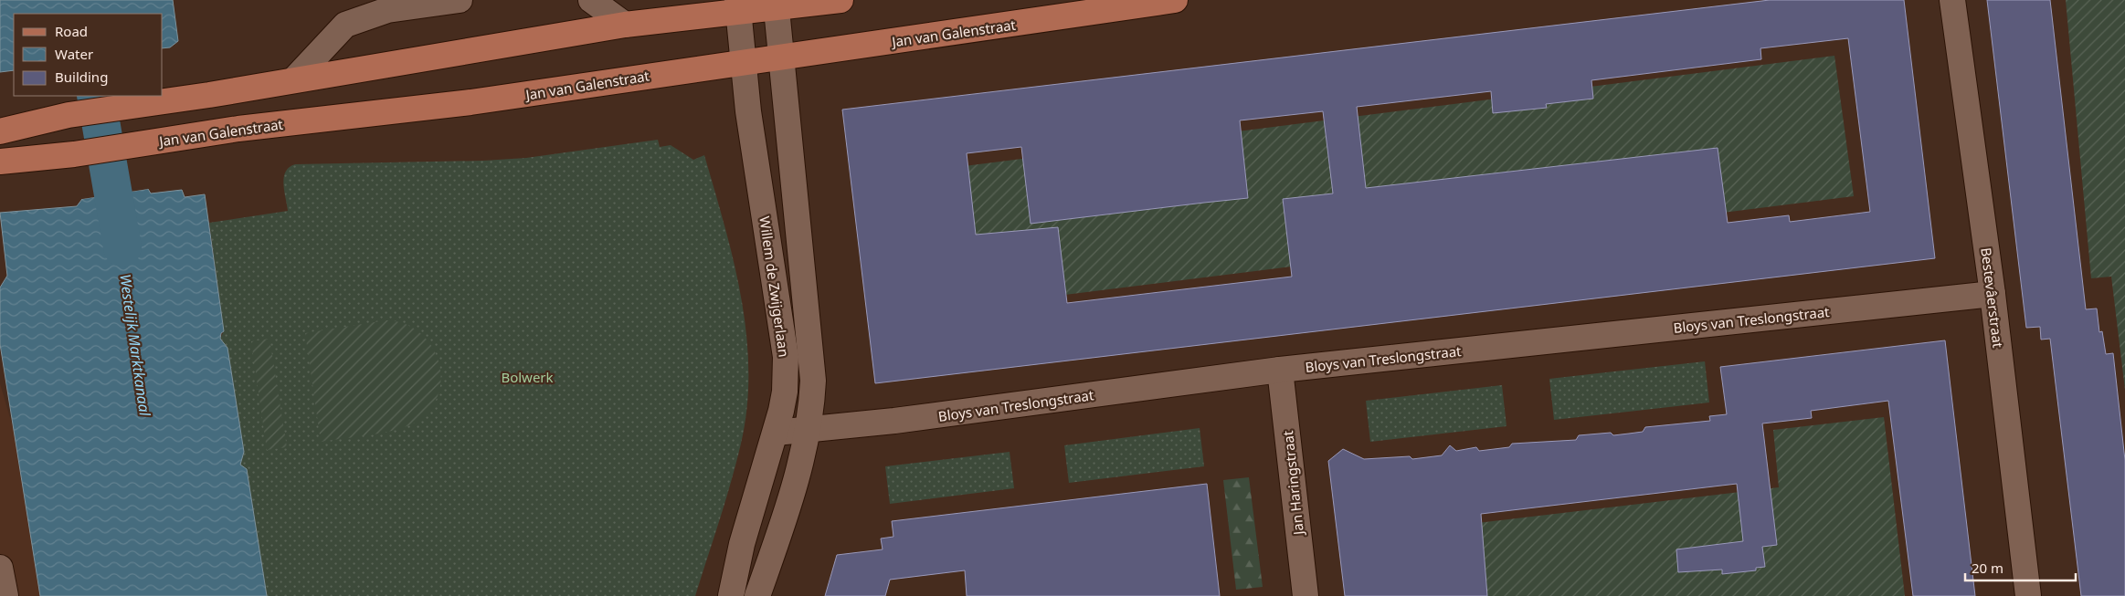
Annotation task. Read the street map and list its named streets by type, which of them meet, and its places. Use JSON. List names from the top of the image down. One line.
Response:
{"streets":{"main road":["Jan van Galenstraat"],"street":["Willem de Zwijgerlaan","Bestevâerstraat","Bloys van Treslongstraat","Jan Haringstraat"]},"crossings":[["Jan van Galenstraat","Willem de Zwijgerlaan"],["Willem de Zwijgerlaan","Bloys van Treslongstraat"],["Bestevâerstraat","Bloys van Treslongstraat"],["Bloys van Treslongstraat","Jan Haringstraat"]],"water":["Westelijk Marktkanaal"],"parks":["Bolwerk"],"legend":["Road","Water","Building"],"scale_bar":"20 m"}
